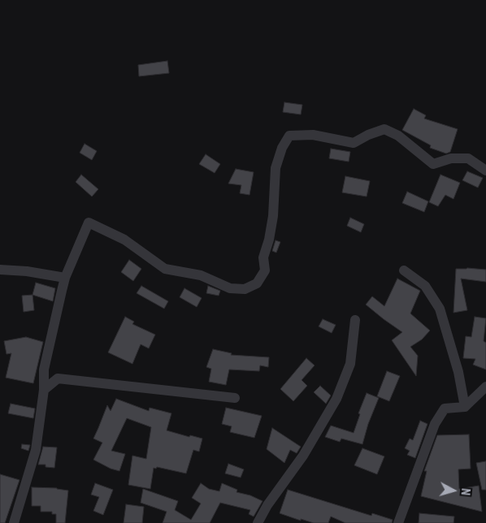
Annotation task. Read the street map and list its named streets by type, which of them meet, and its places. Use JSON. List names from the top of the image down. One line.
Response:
{"north":"right"}
